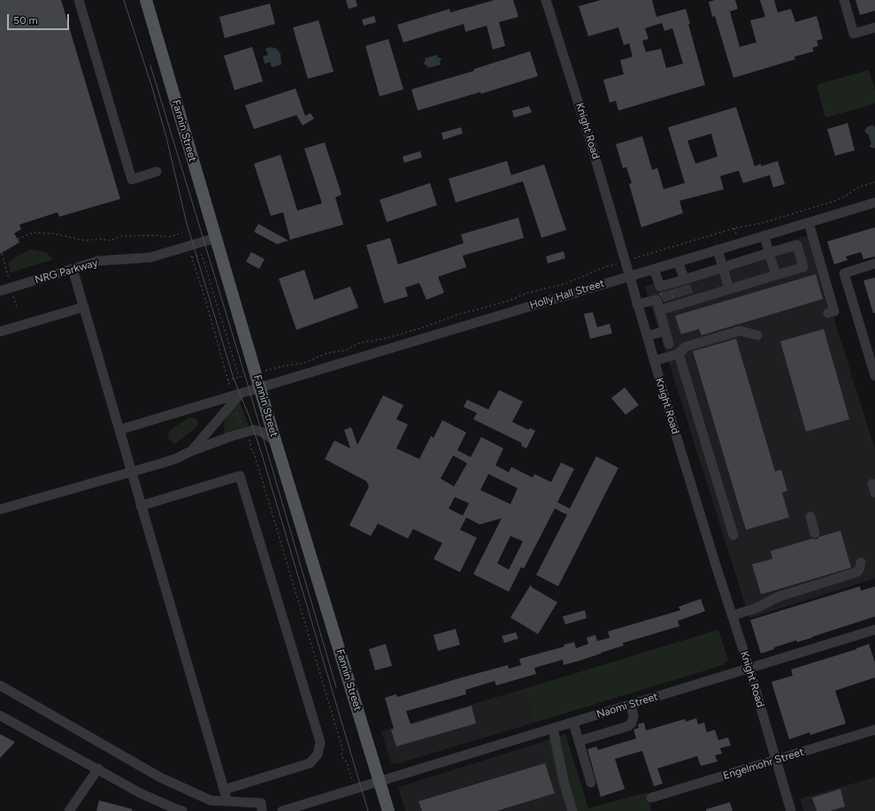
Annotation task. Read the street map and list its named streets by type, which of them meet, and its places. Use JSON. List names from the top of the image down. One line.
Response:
{"streets":{"main road":["Fannin Street"],"street":["Knight Road","NRG Parkway","Holly Hall Street","Naomi Street","Engelmohr Street"]},"crossings":[["Fannin Street","NRG Parkway"],["Fannin Street","Holly Hall Street"],["Fannin Street","Naomi Street"],["Knight Road","Holly Hall Street"],["Knight Road","Naomi Street"],["Knight Road","Engelmohr Street"]],"scale_bar":"50 m"}
